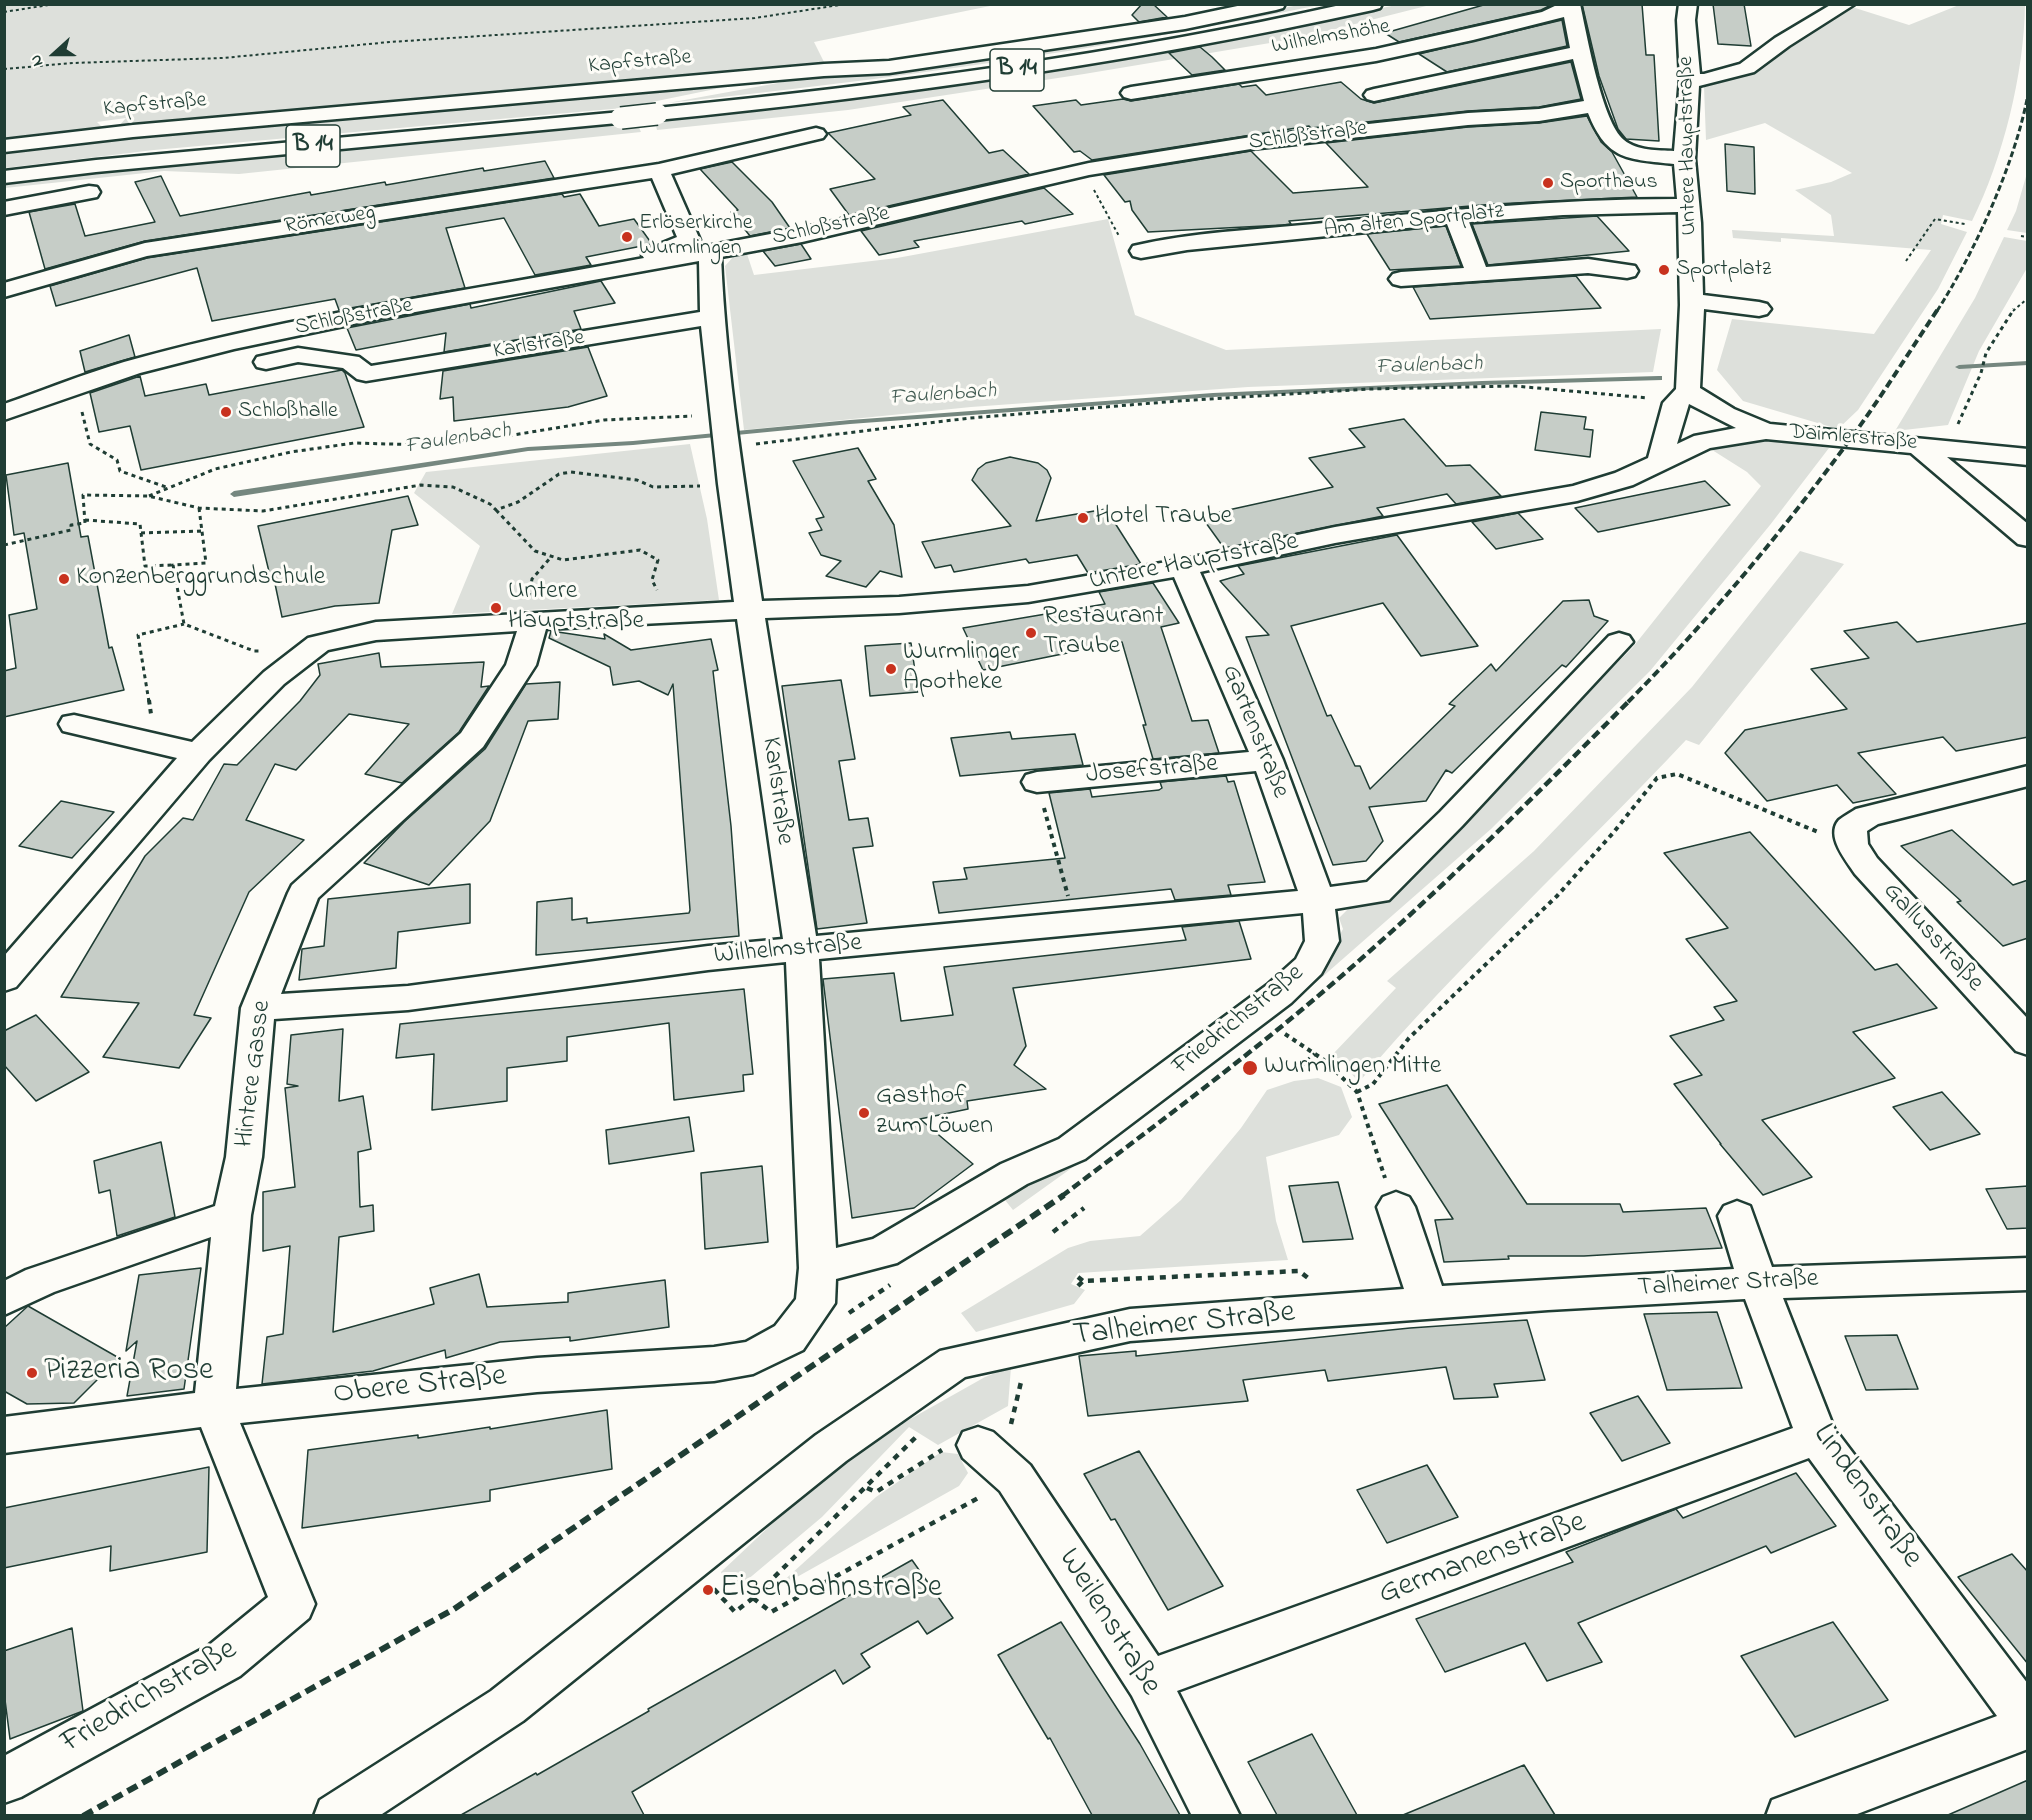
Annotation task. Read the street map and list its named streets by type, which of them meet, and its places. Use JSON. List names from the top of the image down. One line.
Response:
{"streets":{"street":["Wilhelmshöhe","Kapfstraße","B 14","Schloßstraße","Untere Hauptstraße","Römerweg","Am alten Sportplatz","Karlstraße","Daimlerstraße","Gartenstraße","Josefstraße","Gallusstraße","Wilhelmstraße","Friedrichstraße","Hintere Gasse","Talheimer Straße","Obere Straße","Lindenstraße","Germanenstraße","Weilenstraße"]},"crossings":[["Schloßstraße","Karlstraße"],["Untere Hauptstraße","Am alten Sportplatz"],["Untere Hauptstraße","Karlstraße"],["Untere Hauptstraße","Daimlerstraße"],["Untere Hauptstraße","Gartenstraße"],["Untere Hauptstraße","Hintere Gasse"],["Karlstraße","Wilhelmstraße"],["Karlstraße","Friedrichstraße"],["Karlstraße","Obere Straße"],["Gartenstraße","Josefstraße"],["Gartenstraße","Wilhelmstraße"],["Gartenstraße","Friedrichstraße"],["Wilhelmstraße","Friedrichstraße"],["Wilhelmstraße","Hintere Gasse"],["Friedrichstraße","Hintere Gasse"],["Friedrichstraße","Obere Straße"],["Hintere Gasse","Obere Straße"],["Talheimer Straße","Lindenstraße"],["Lindenstraße","Germanenstraße"],["Germanenstraße","Weilenstraße"]],"water":["Faulenbach"],"places":["Sporthaus","Erlöserkirche Wurmlingen","Sportplatz","Schloßhalle","Hotel Traube","Konzenberggrundschule","Untere Hauptstraße","Restaurant Traube","Wurmlinger Apotheke","Wurmlingen Mitte","Gasthof zum Löwen","Pizzeria Rose","Eisenbahnstraße"],"north":"left"}
